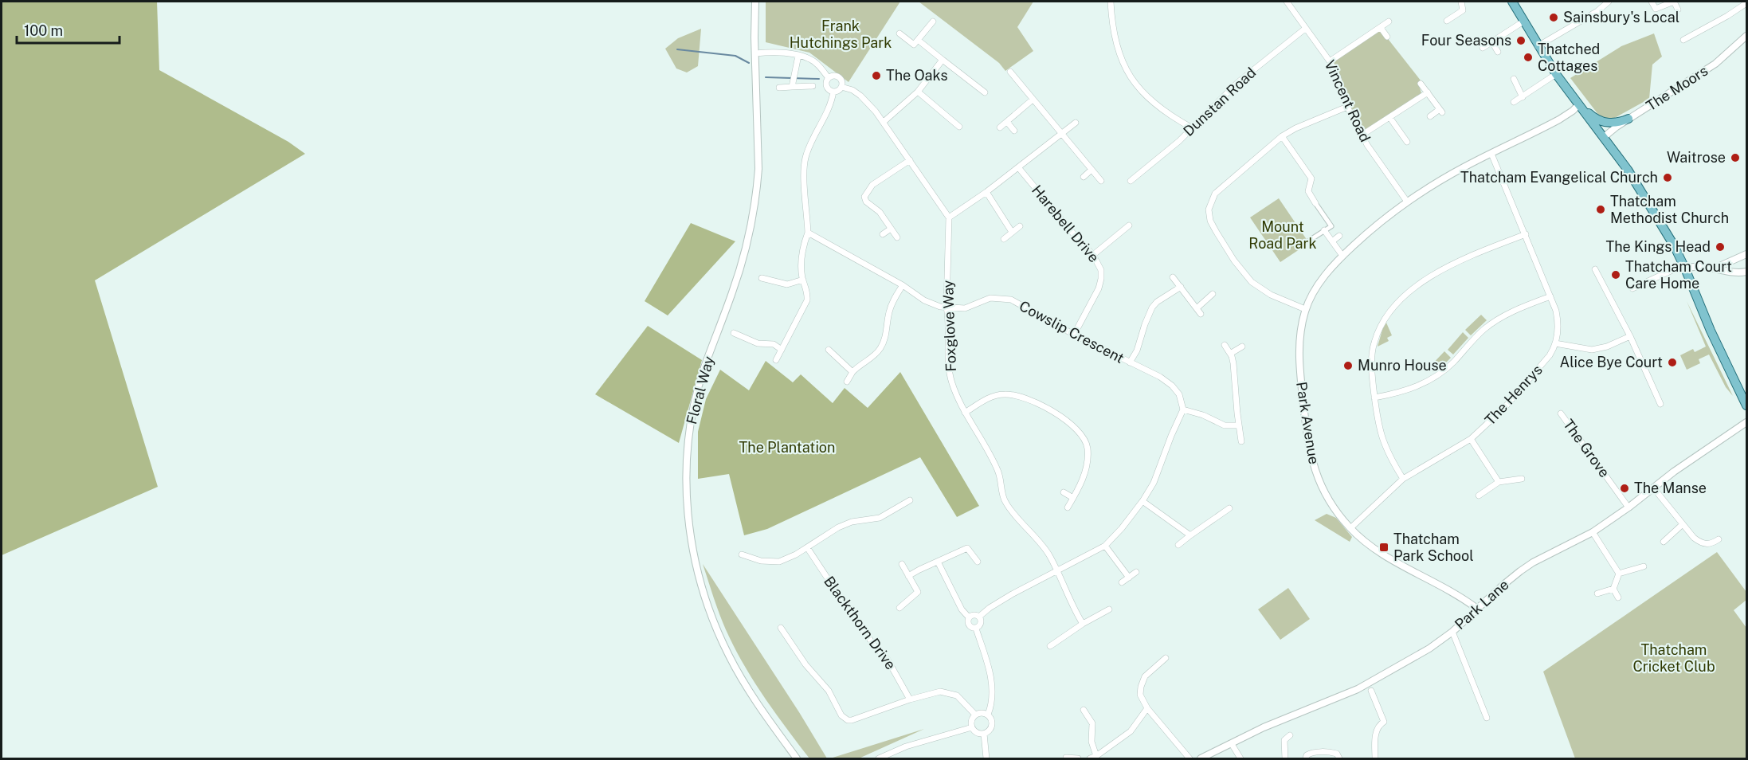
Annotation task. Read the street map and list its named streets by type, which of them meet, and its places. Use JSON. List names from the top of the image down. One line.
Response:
{"streets":{"street":["The Moors","Vincent Road","Dunstan Road","Harebell Drive","Foxglove Way","Cowslip Crescent","Floral Way","The Henrys","Park Avenue","The Grove","Park Lane","Blackthorn Drive"]},"crossings":[["Vincent Road","Dunstan Road"],["Vincent Road","Park Avenue"],["Harebell Drive","Cowslip Crescent"],["Foxglove Way","Cowslip Crescent"],["The Henrys","Park Avenue"],["Park Avenue","Park Lane"],["The Grove","Park Lane"]],"parks":["Frank Hutchings Park","Mount Road Park","The Plantation","Thatcham Cricket Club"],"places":{"other":["Sainsbury's Local","Four Seasons","Thatched Cottages","The Oaks","Waitrose","Thatcham Evangelical Church","Thatcham Methodist Church","The Kings Head","Thatcham Court Care Home","Alice Bye Court","Munro House","The Manse"],"transit":["Thatcham Park School"]},"scale_bar":"100 m"}
